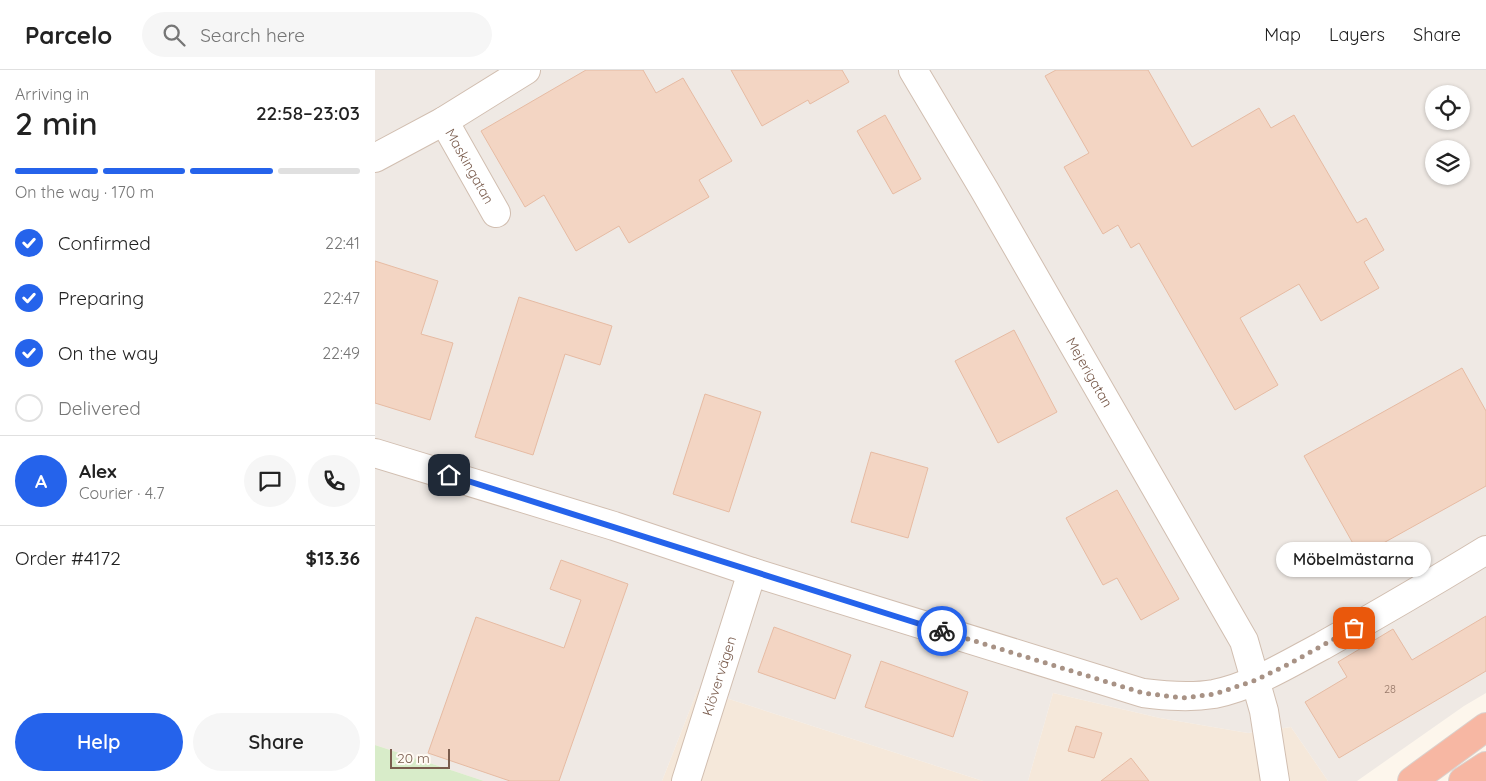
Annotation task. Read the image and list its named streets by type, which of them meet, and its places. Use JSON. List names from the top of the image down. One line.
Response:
{"streets":{"street":["Maskingatan","Mejerigatan","Klövervägen"]},"places":["Möbelmästarna"],"house_numbers":["28"],"scale_bar":"20 m","page":{"header":"Parcelo","search":"Search here","nav":["Map","Layers","Share"],"heading":["2 min","Arriving in","22:58–23:03"],"panel":["Alex","Courier · 4.7","Order #4172","$13.36"],"bar":"On the way · 170 m","list":[["Confirmed","22:41"],["Preparing","22:47"],["On the way","22:49"],"Delivered"],"round":"A","bubble":"Möbelmästarna","buttons":["Help","Share"],"scale":"20 m"}}
